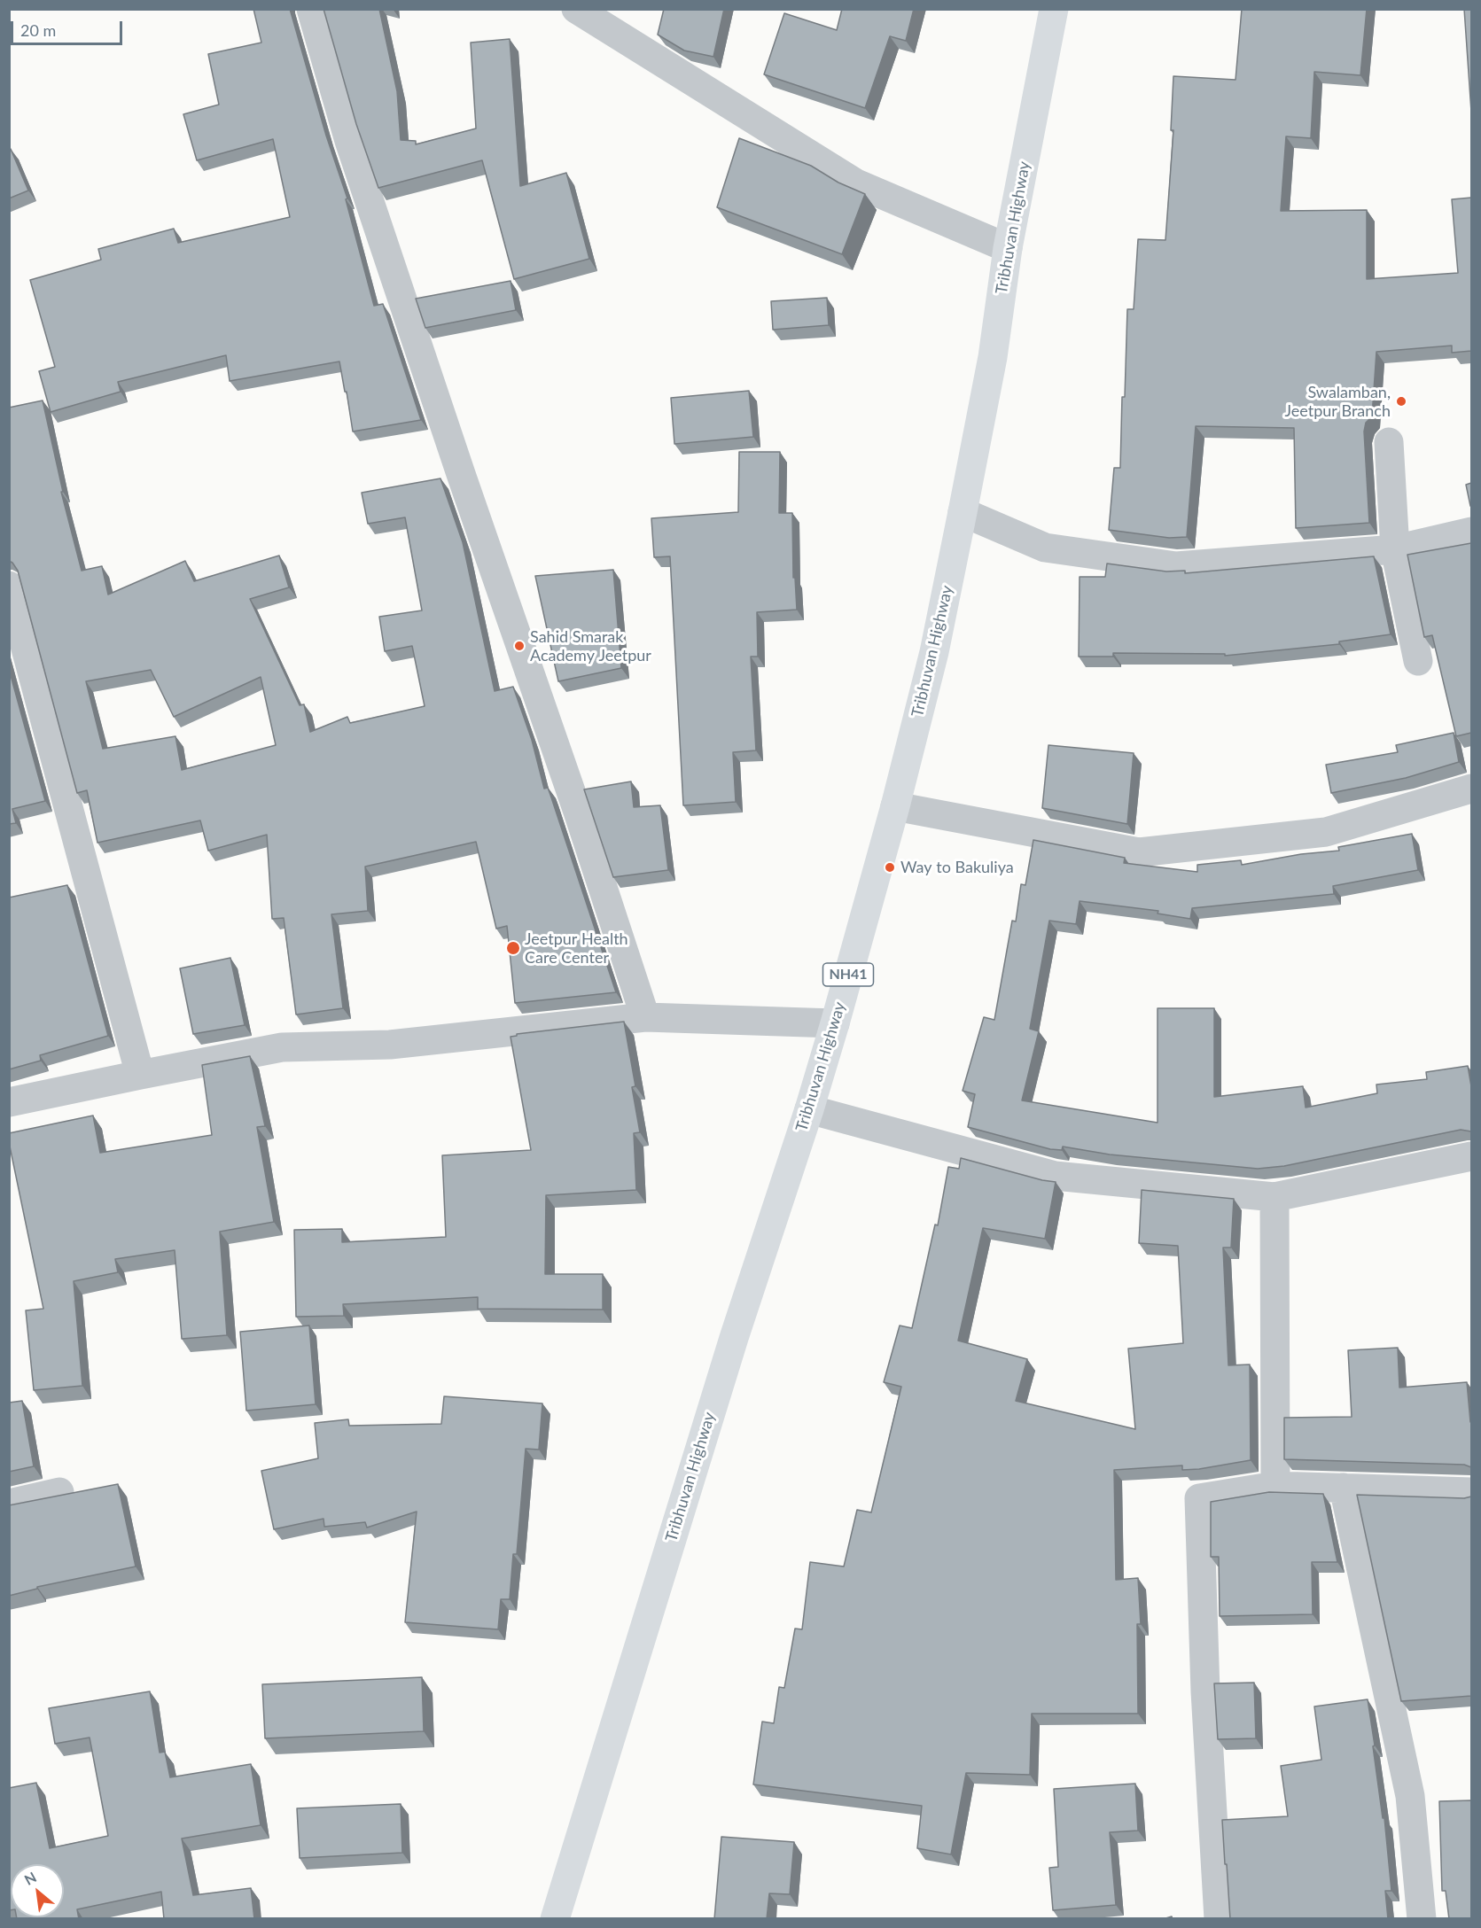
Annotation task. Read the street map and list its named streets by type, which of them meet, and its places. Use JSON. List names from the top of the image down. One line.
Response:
{"streets":{"highway":["Tribhuvan Highway","NH41"]},"places":["Swalamban, Jeetpur Branch","Sahid Smarak Academy Jeetpur","Way to Bakuliya","Jeetpur Health Care Center"],"scale_bar":"20 m","north":"top left"}
